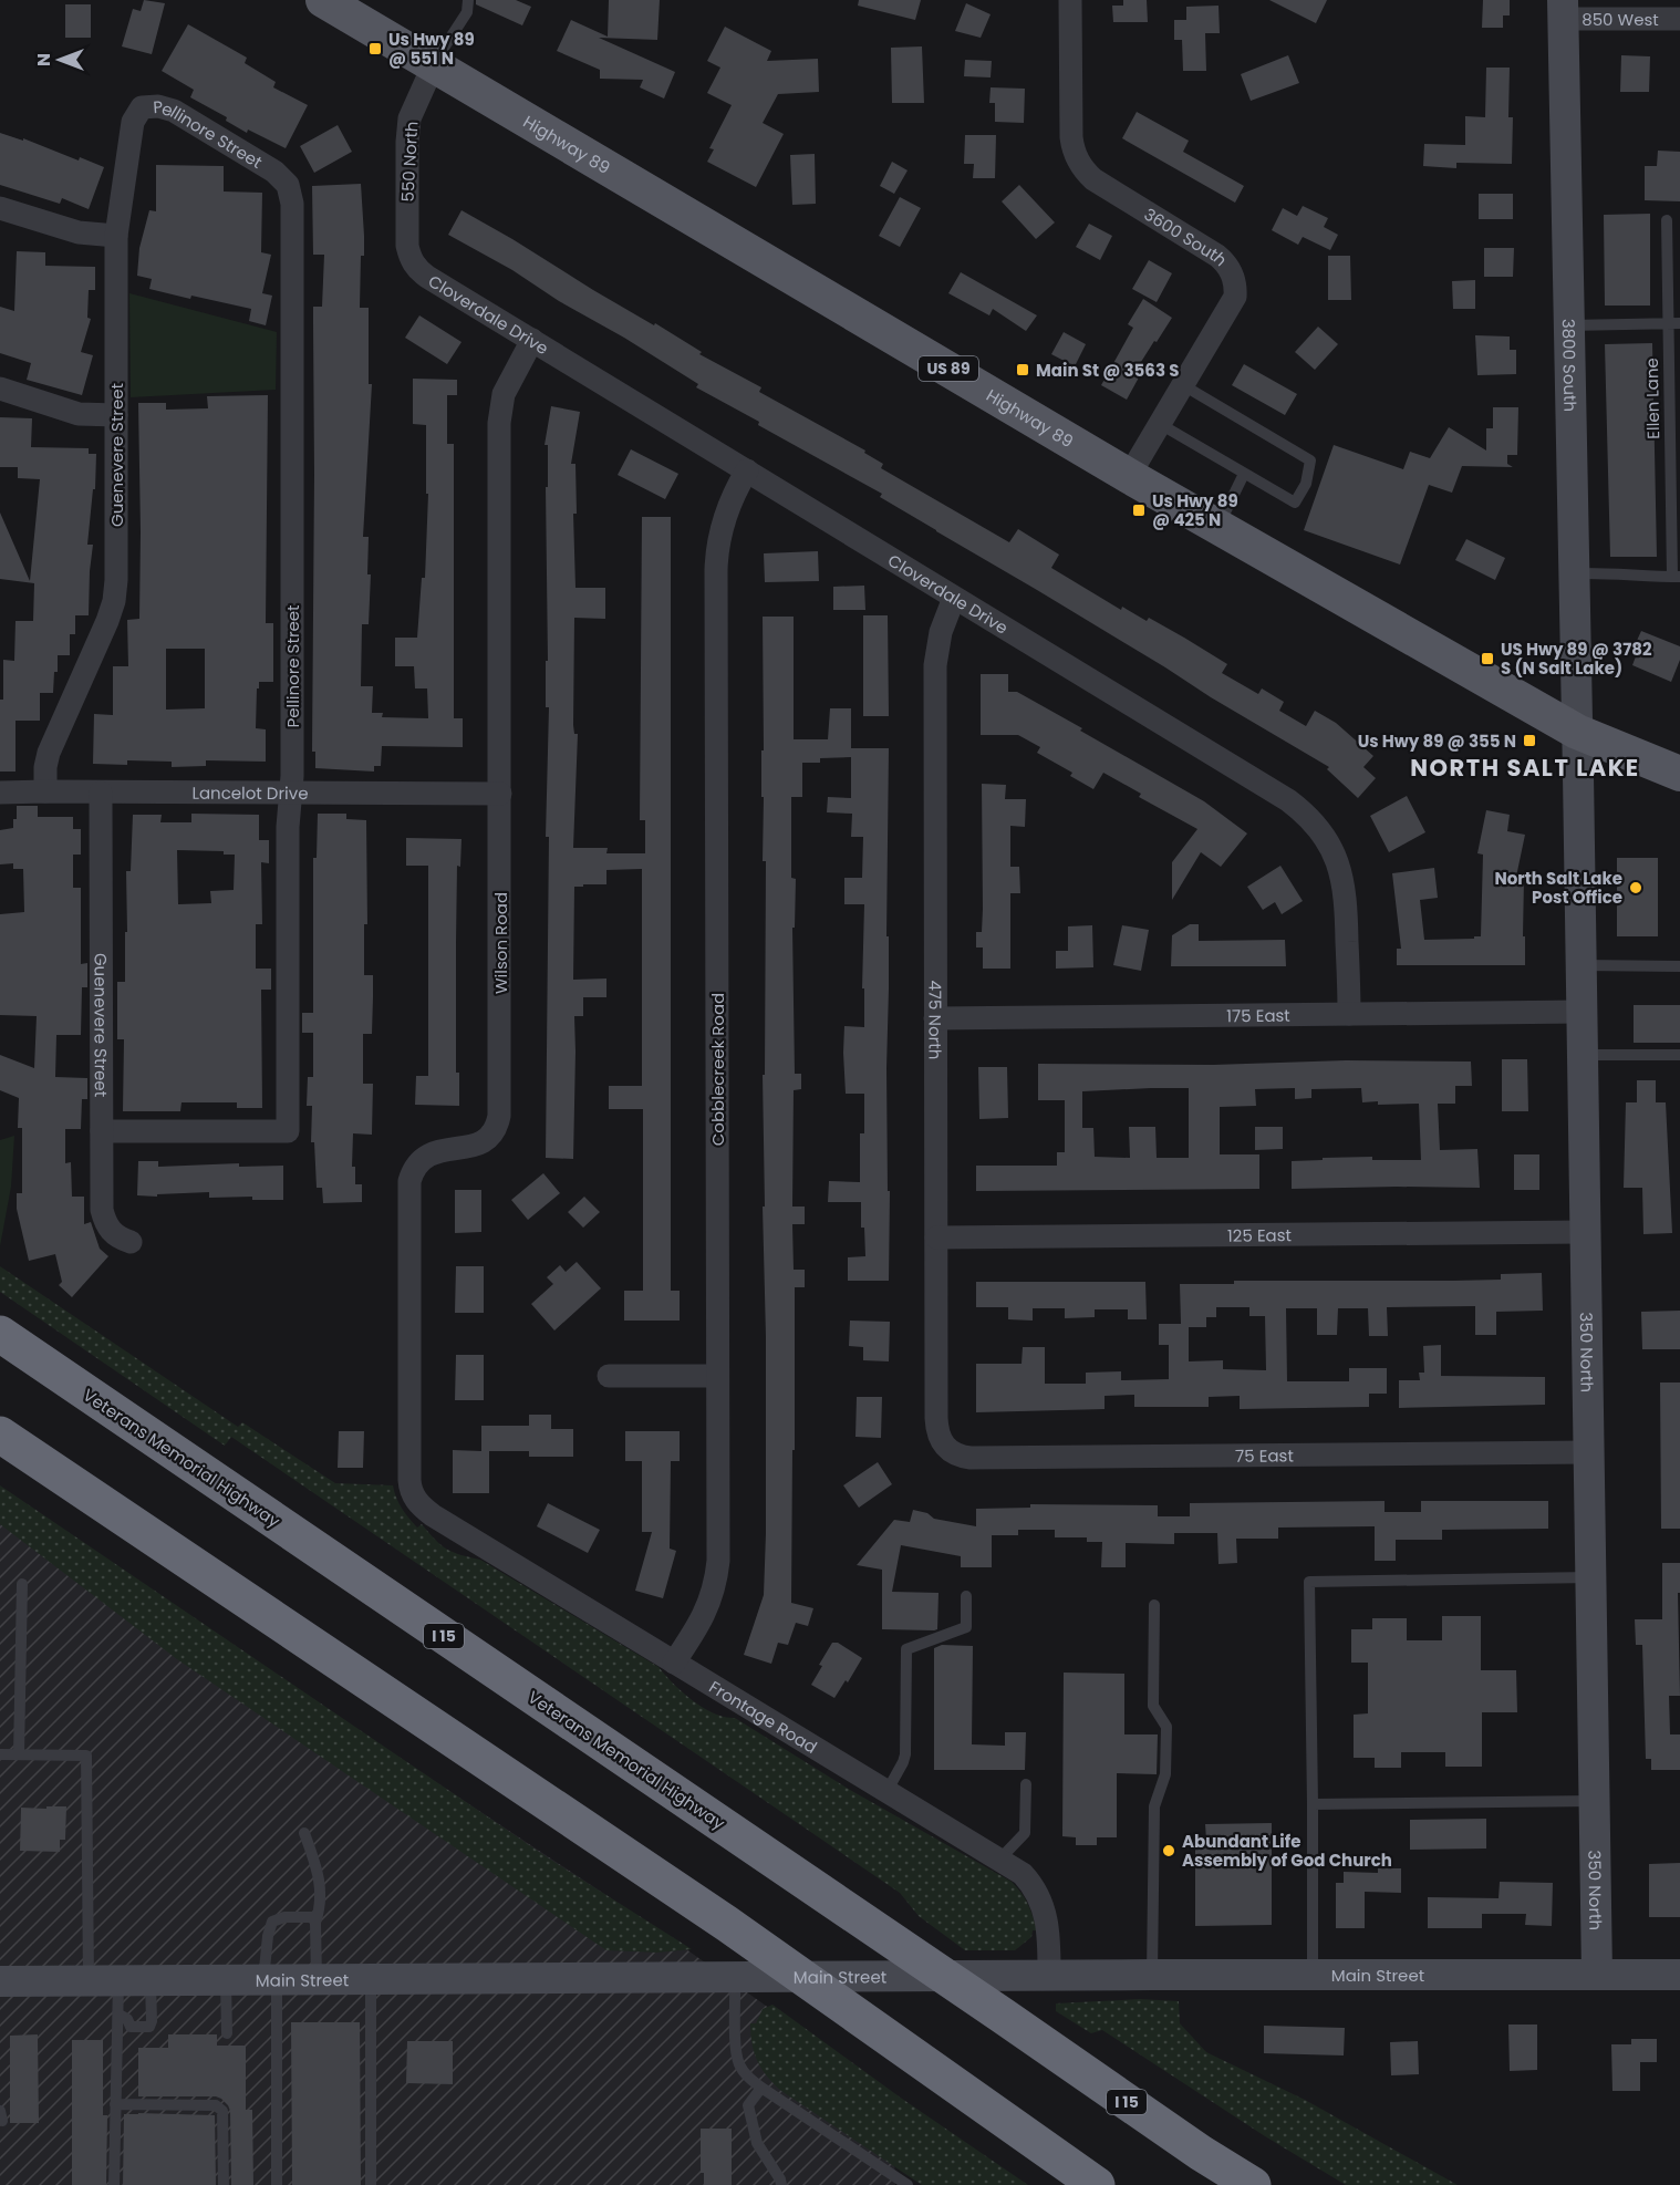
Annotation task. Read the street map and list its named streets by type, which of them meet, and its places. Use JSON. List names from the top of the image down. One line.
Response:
{"streets":{"highway":["Veterans Memorial Highway","I 15"],"main road":["Highway 89","US 89"],"street":["850 West","Pellinore Street","550 North","3600 South","Cloverdale Drive","3800 South","Guenevere Street","Lancelot Drive","Wilson Road","175 East","475 North","Cobblecreek Road","125 East","350 North","75 East","Frontage Road","Main Street"],"lane":["Ellen Lane"]},"crossings":[["850 West","3800 South"],["Pellinore Street","Guenevere Street"],["Pellinore Street","Lancelot Drive"],["Highway 89","550 North"],["Highway 89","3600 South"],["Highway 89","3800 South"],["Highway 89","350 North"],["550 North","Cloverdale Drive"],["Cloverdale Drive","Wilson Road"],["Cloverdale Drive","175 East"],["Cloverdale Drive","475 North"],["Cloverdale Drive","Cobblecreek Road"],["3800 South","350 North"],["Guenevere Street","Lancelot Drive"],["Lancelot Drive","Wilson Road"],["Wilson Road","Frontage Road"],["175 East","475 North"],["175 East","350 North"],["475 North","125 East"],["475 North","75 East"],["Cobblecreek Road","Frontage Road"],["125 East","350 North"],["350 North","75 East"],["350 North","Main Street"],["Frontage Road","Main Street"]],"districts":["NORTH SALT LAKE"],"places":{"transit":["Us Hwy 89 @ 551 N","Main St @ 3563 S","Us Hwy 89 @ 425 N","US Hwy 89 @ 3782 S (N Salt Lake)","Us Hwy 89 @ 355 N"],"other":["North Salt Lake Post Office","Abundant Life Assembly of God Church"]},"north":"left"}
